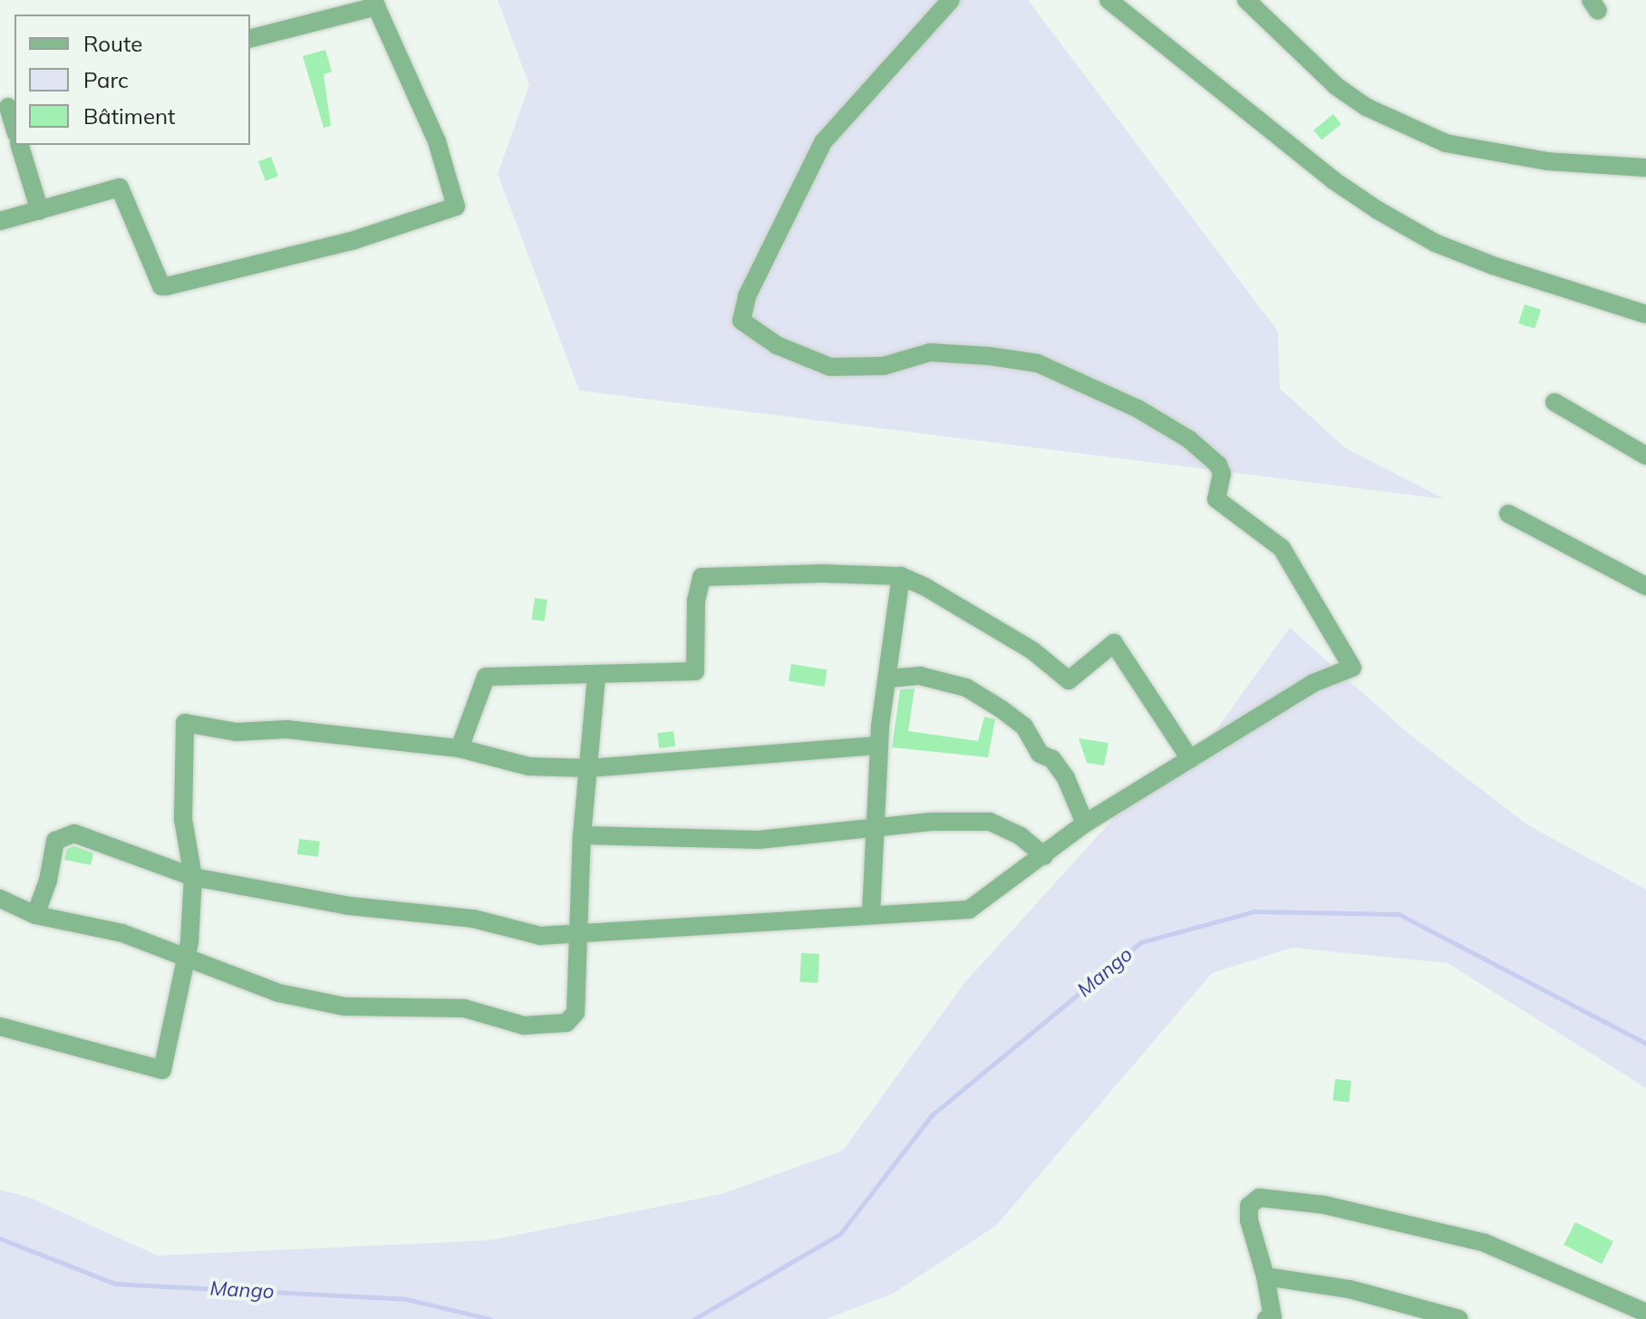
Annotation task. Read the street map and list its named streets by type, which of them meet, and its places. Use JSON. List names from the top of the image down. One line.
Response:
{"water":["Mango"],"legend":["Route","Parc","Bâtiment"]}
